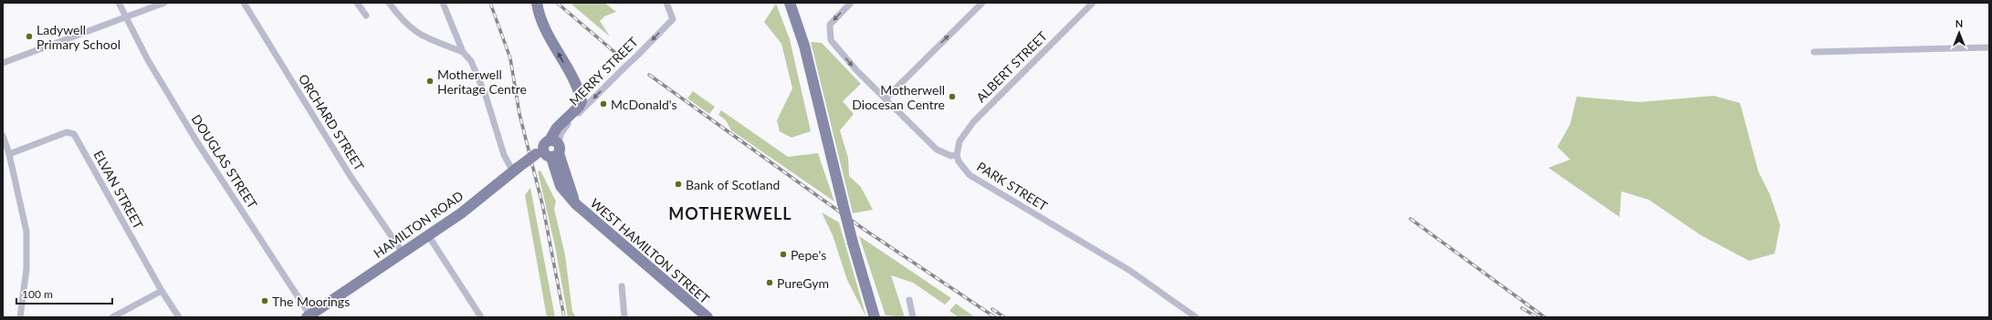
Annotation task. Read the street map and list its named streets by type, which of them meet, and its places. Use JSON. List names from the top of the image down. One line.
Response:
{"streets":{"main road":["HAMILTON ROAD","WEST HAMILTON STREET"],"street":["ALBERT STREET","MERRY STREET","ORCHARD STREET","DOUGLAS STREET","PARK STREET","ELVAN STREET"]},"crossings":[["ALBERT STREET","PARK STREET"],["MERRY STREET","HAMILTON ROAD"],["MERRY STREET","WEST HAMILTON STREET"],["ORCHARD STREET","HAMILTON ROAD"],["DOUGLAS STREET","HAMILTON ROAD"],["HAMILTON ROAD","WEST HAMILTON STREET"]],"one_way":["MERRY STREET"],"districts":["MOTHERWELL"],"places":["Ladywell Primary School","Motherwell Heritage Centre","Motherwell Diocesan Centre","McDonald's","Bank of Scotland","Pepe's","PureGym","The Moorings"],"scale_bar":"100 m","north":"top"}
